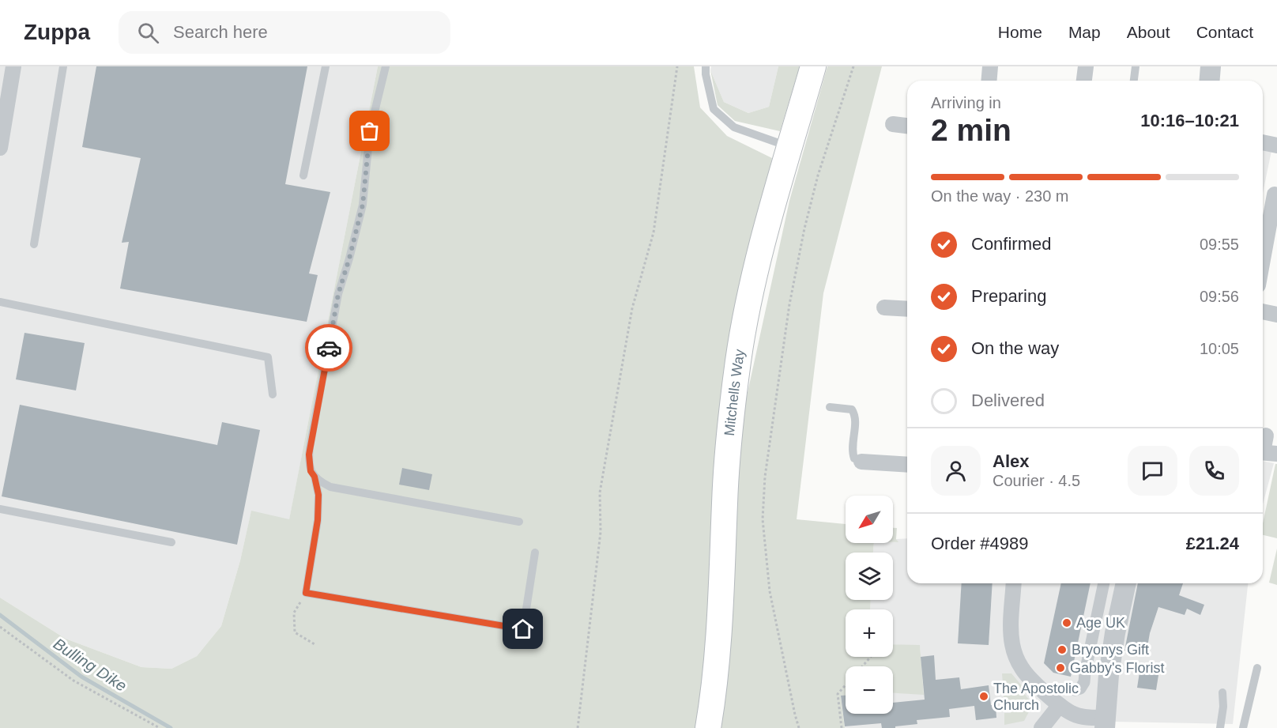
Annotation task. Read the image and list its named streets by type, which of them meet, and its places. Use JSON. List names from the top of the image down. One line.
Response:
{"streets":{"main road":["Mitchells Way"]},"water":["Bulling Dike"],"places":["Age UK","Bryonys Gift","Gabby's Florist","The Apostolic Church"],"north":"bottom left","page":{"header":"Zuppa","search":"Search here","nav":["Home","Map","About","Contact"],"heading":["2 min","Arriving in","10:16–10:21"],"panel":["Alex","Courier · 4.5","Order #4989","£21.24"],"bar":"On the way · 230 m","list":[["Confirmed","09:55"],["Preparing","09:56"],["On the way","10:05"],"Delivered"],"map_buttons":["+","−"]}}
